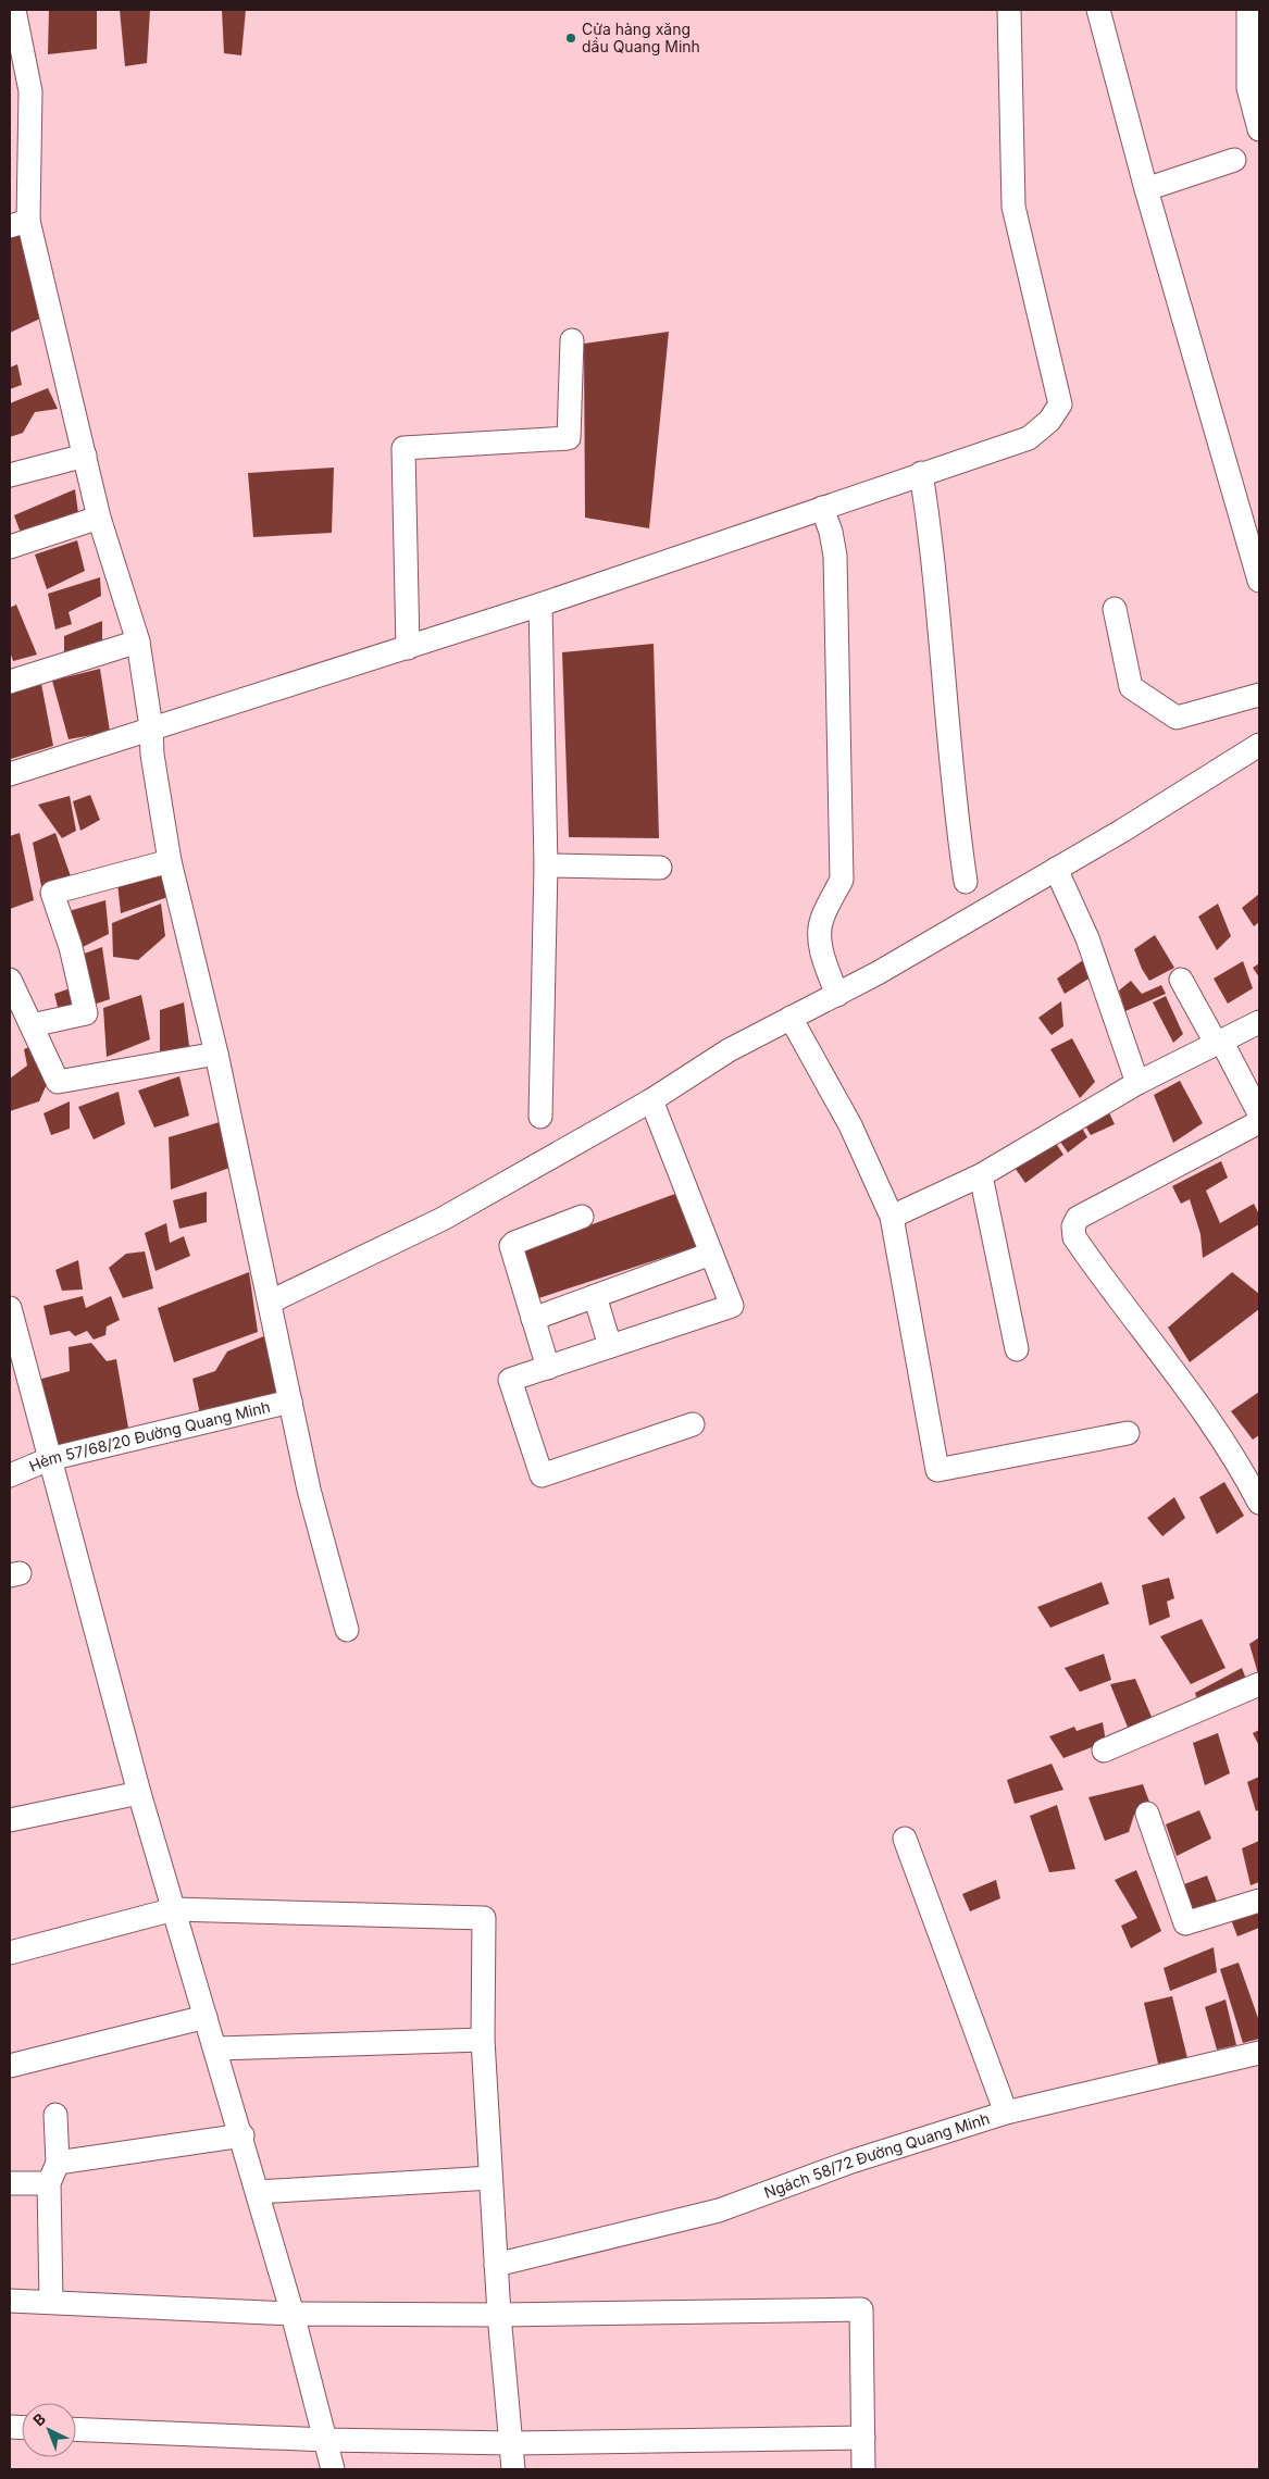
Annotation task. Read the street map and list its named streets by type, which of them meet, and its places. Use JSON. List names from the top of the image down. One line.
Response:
{"streets":{"street":["Hẻm 57/68/20 Đường Quang Minh","Ngách 58/72 Đường Quang Minh"]},"places":["Cửa hàng xăng dầu Quang Minh"],"north":"top left"}
